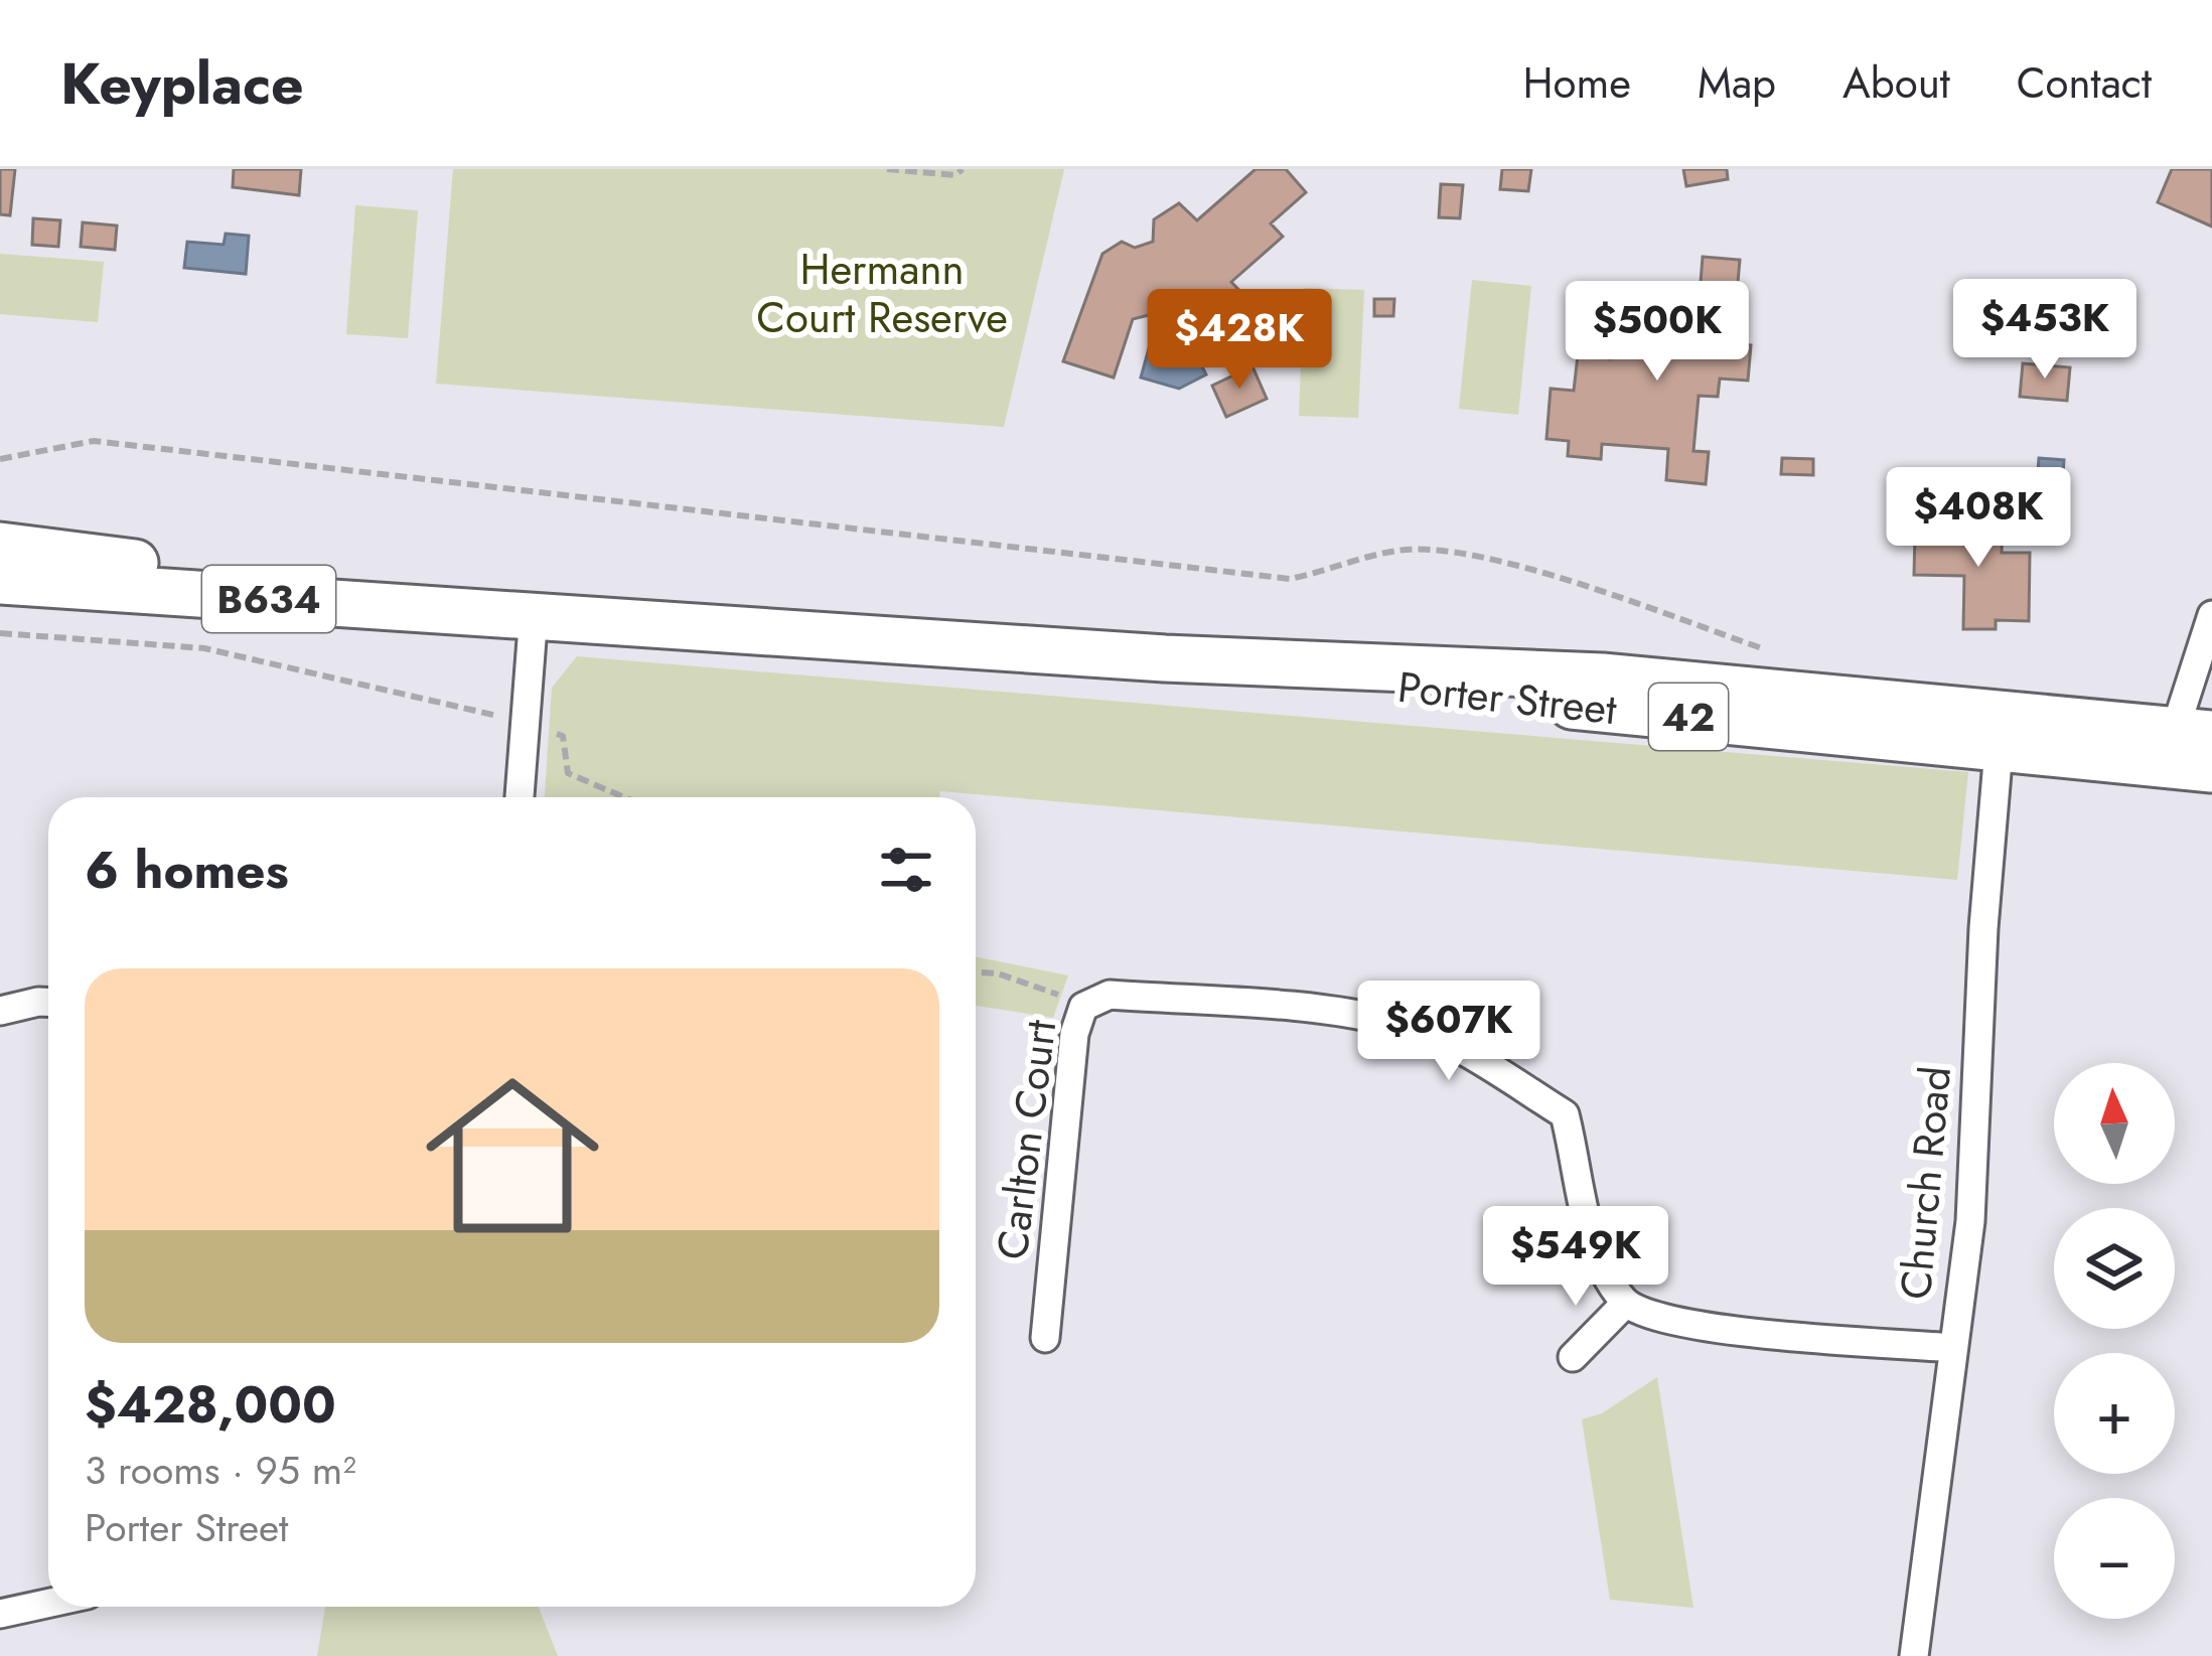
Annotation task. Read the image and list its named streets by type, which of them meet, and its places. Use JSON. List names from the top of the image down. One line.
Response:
{"streets":{"main road":["B634","Porter Street","42"],"street":["Carlton Court","Church Road"]},"crossings":[["Porter Street","Church Road"]],"parks":["Hermann Court Reserve"],"north":"top","page":{"header":"Keyplace","nav":["Home","Map","About","Contact"],"price":["$453K","$500K","$428K","$408K","$607K","$549K"],"heading":"6 homes","list":[{"name":"$428,000","note":"3 rooms · 95 m² · Porter Street"}],"map_buttons":["+","−"]}}
